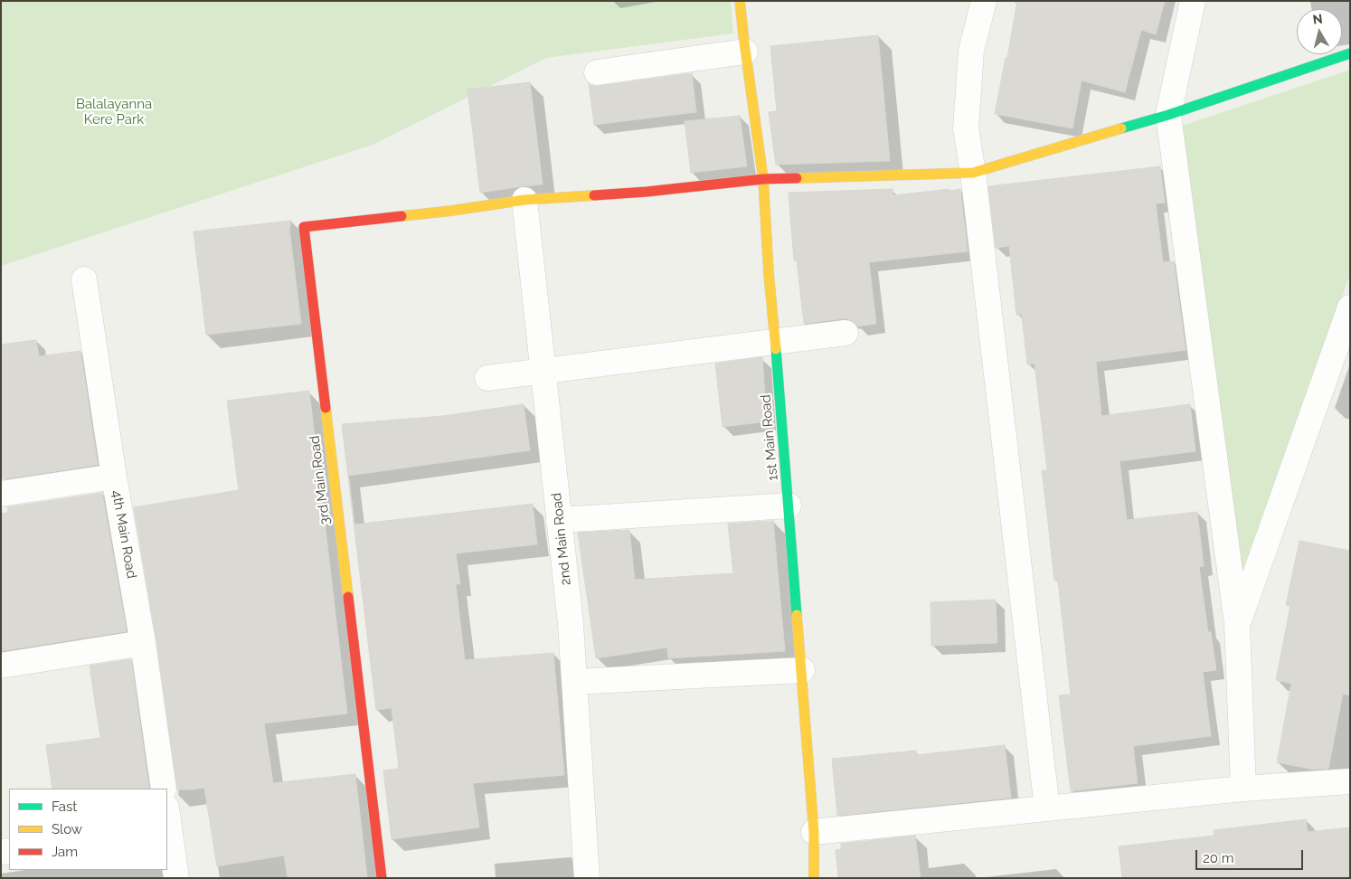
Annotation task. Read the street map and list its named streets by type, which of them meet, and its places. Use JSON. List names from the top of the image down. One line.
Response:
{"streets":{"street":["1st Main Road","3rd Main Road","4th Main Road","2nd Main Road"]},"crossings":[["3rd Main Road","2nd Main Road"]],"parks":["Balalayanna Kere Park"],"legend":["Fast","Slow","Jam"],"scale_bar":"20 m","north":"top"}
